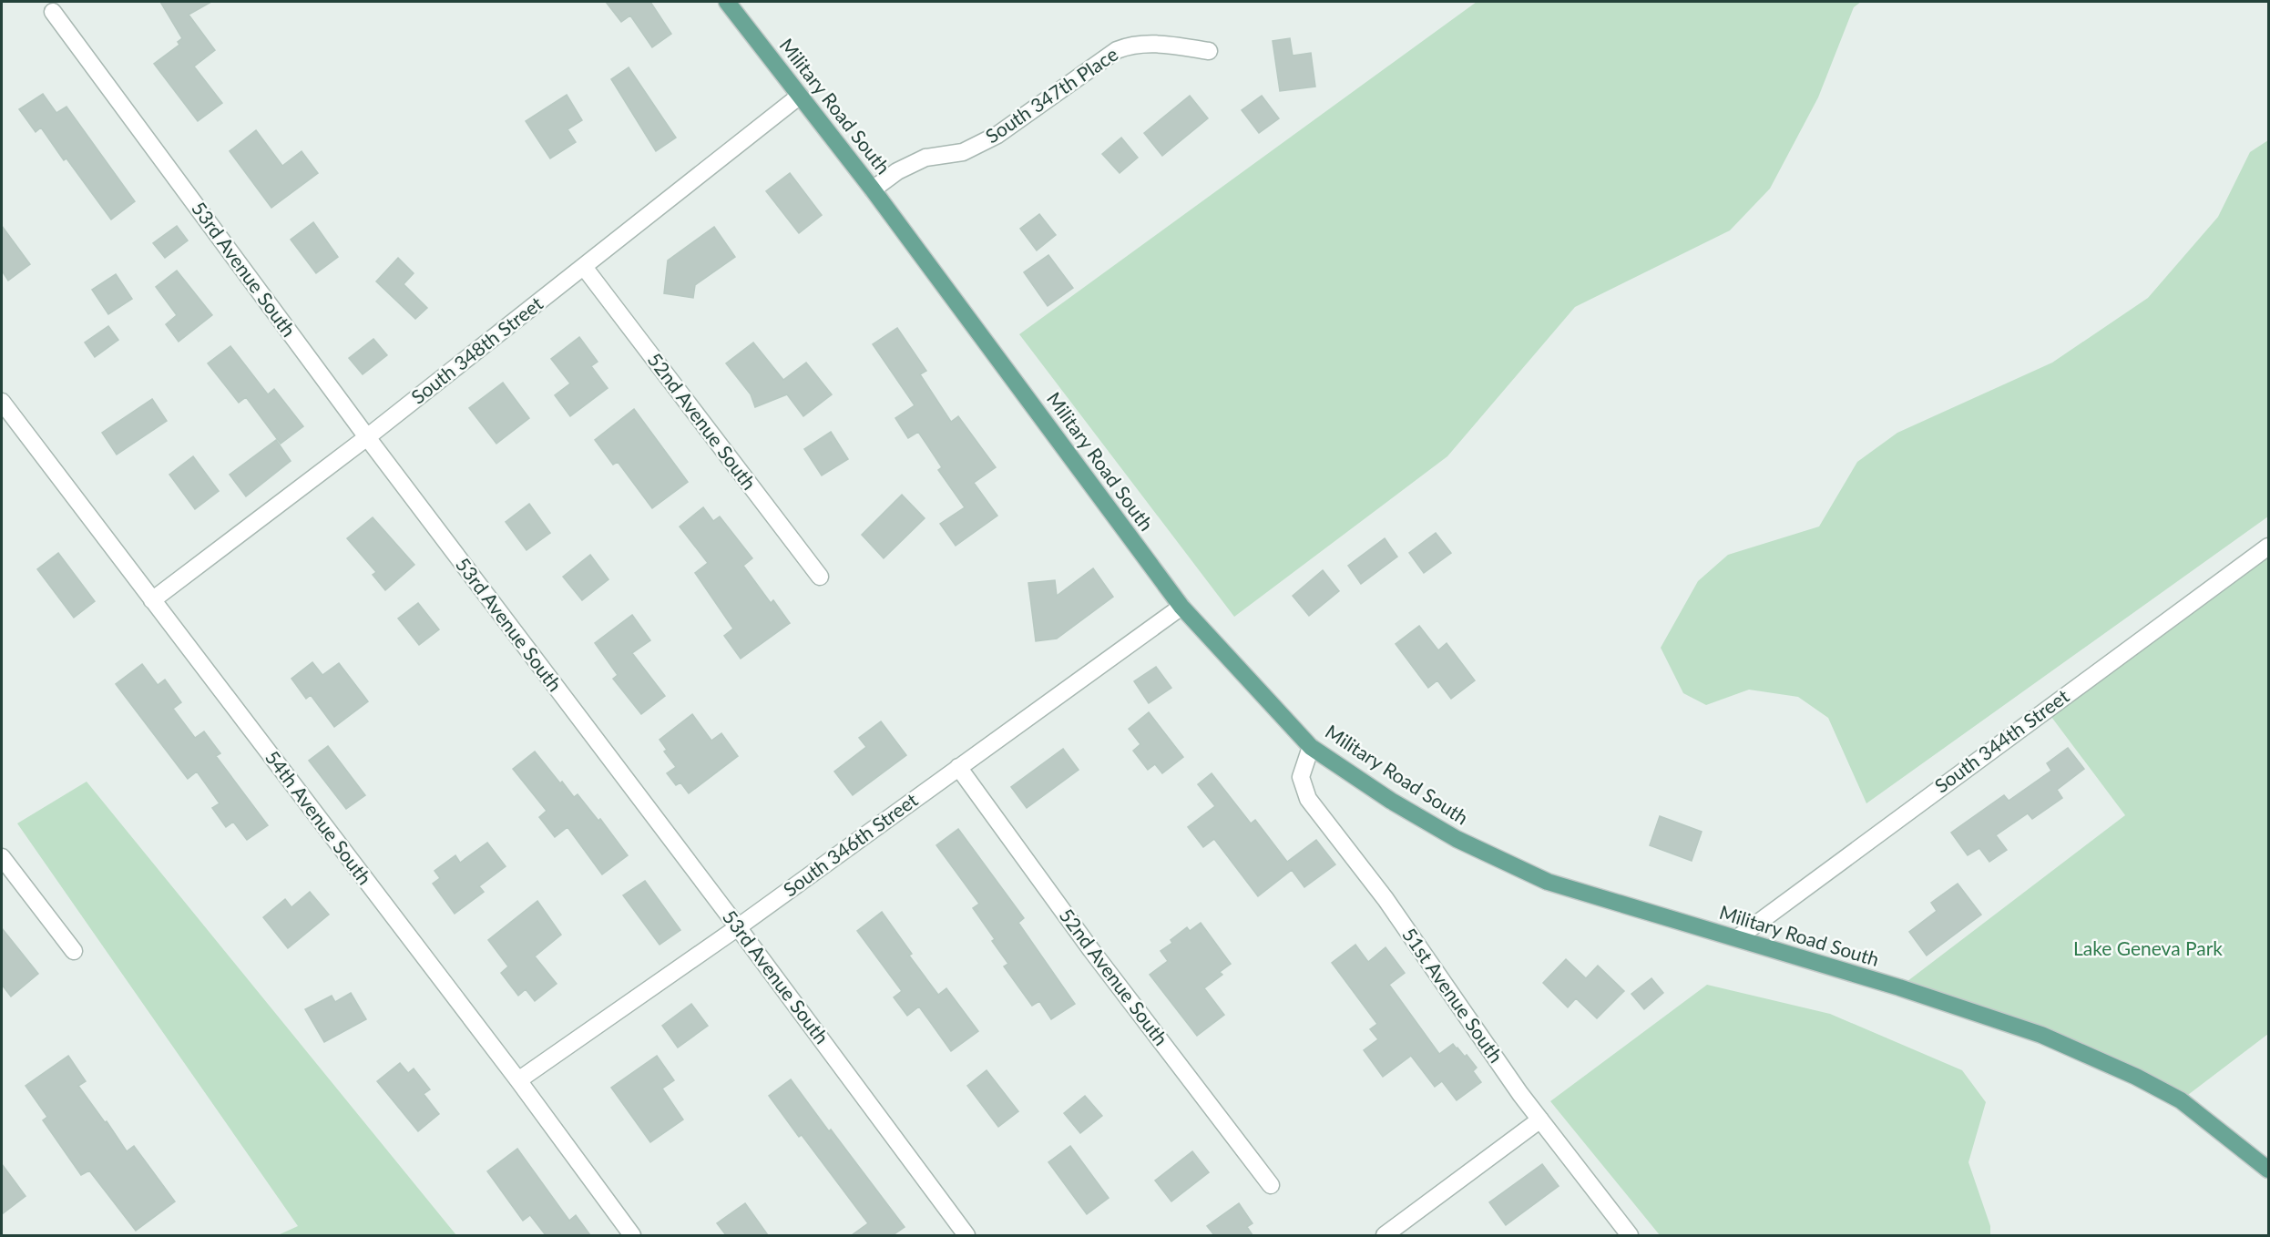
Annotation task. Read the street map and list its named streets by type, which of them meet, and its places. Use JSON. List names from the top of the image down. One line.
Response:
{"streets":{"main road":["Military Road South"],"street":["South 347th Place","53rd Avenue South","South 348th Street","52nd Avenue South","South 344th Street","54th Avenue South","South 346th Street","51st Avenue South"]},"crossings":[["South 347th Place","Military Road South"],["Military Road South","South 348th Street"],["Military Road South","South 344th Street"],["Military Road South","South 346th Street"],["Military Road South","51st Avenue South"],["53rd Avenue South","South 348th Street"],["53rd Avenue South","South 346th Street"],["South 348th Street","52nd Avenue South"],["South 348th Street","54th Avenue South"],["52nd Avenue South","South 346th Street"],["54th Avenue South","South 346th Street"]],"parks":["Lake Geneva Park"]}
